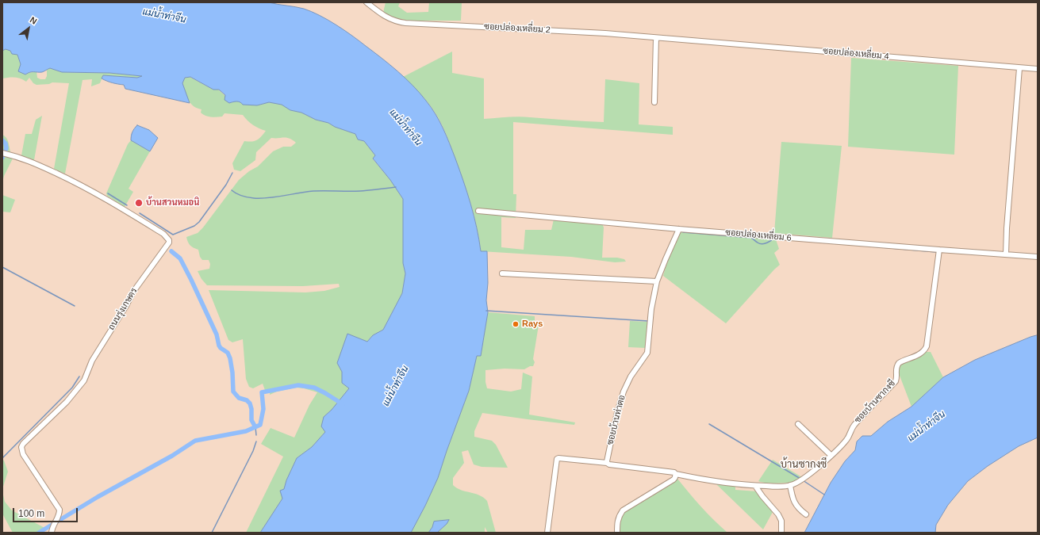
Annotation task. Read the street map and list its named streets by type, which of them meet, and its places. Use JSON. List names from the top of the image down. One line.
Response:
{"streets":{"street":["ซอยปล่องเหลี่ยม 2","ซอยปล่องเหลี่ยม 4","ซอยปล่องเหลี่ยม 6","ถนนรุ่งเกษตร","ซอยบ้านซากงซี","ซอยบ้านท่าตอ"]},"crossings":[["ซอยปล่องเหลี่ยม 2","ซอยปล่องเหลี่ยม 4"],["ซอยปล่องเหลี่ยม 6","ซอยบ้านซากงซี"],["ซอยปล่องเหลี่ยม 6","ซอยบ้านท่าตอ"]],"districts":["บ้านซากงซี"],"water":["แม่น้ำท่าจีน"],"places":["บ้านสวนหมอนิ","Rays"],"scale_bar":"100 m","north":"top right"}
